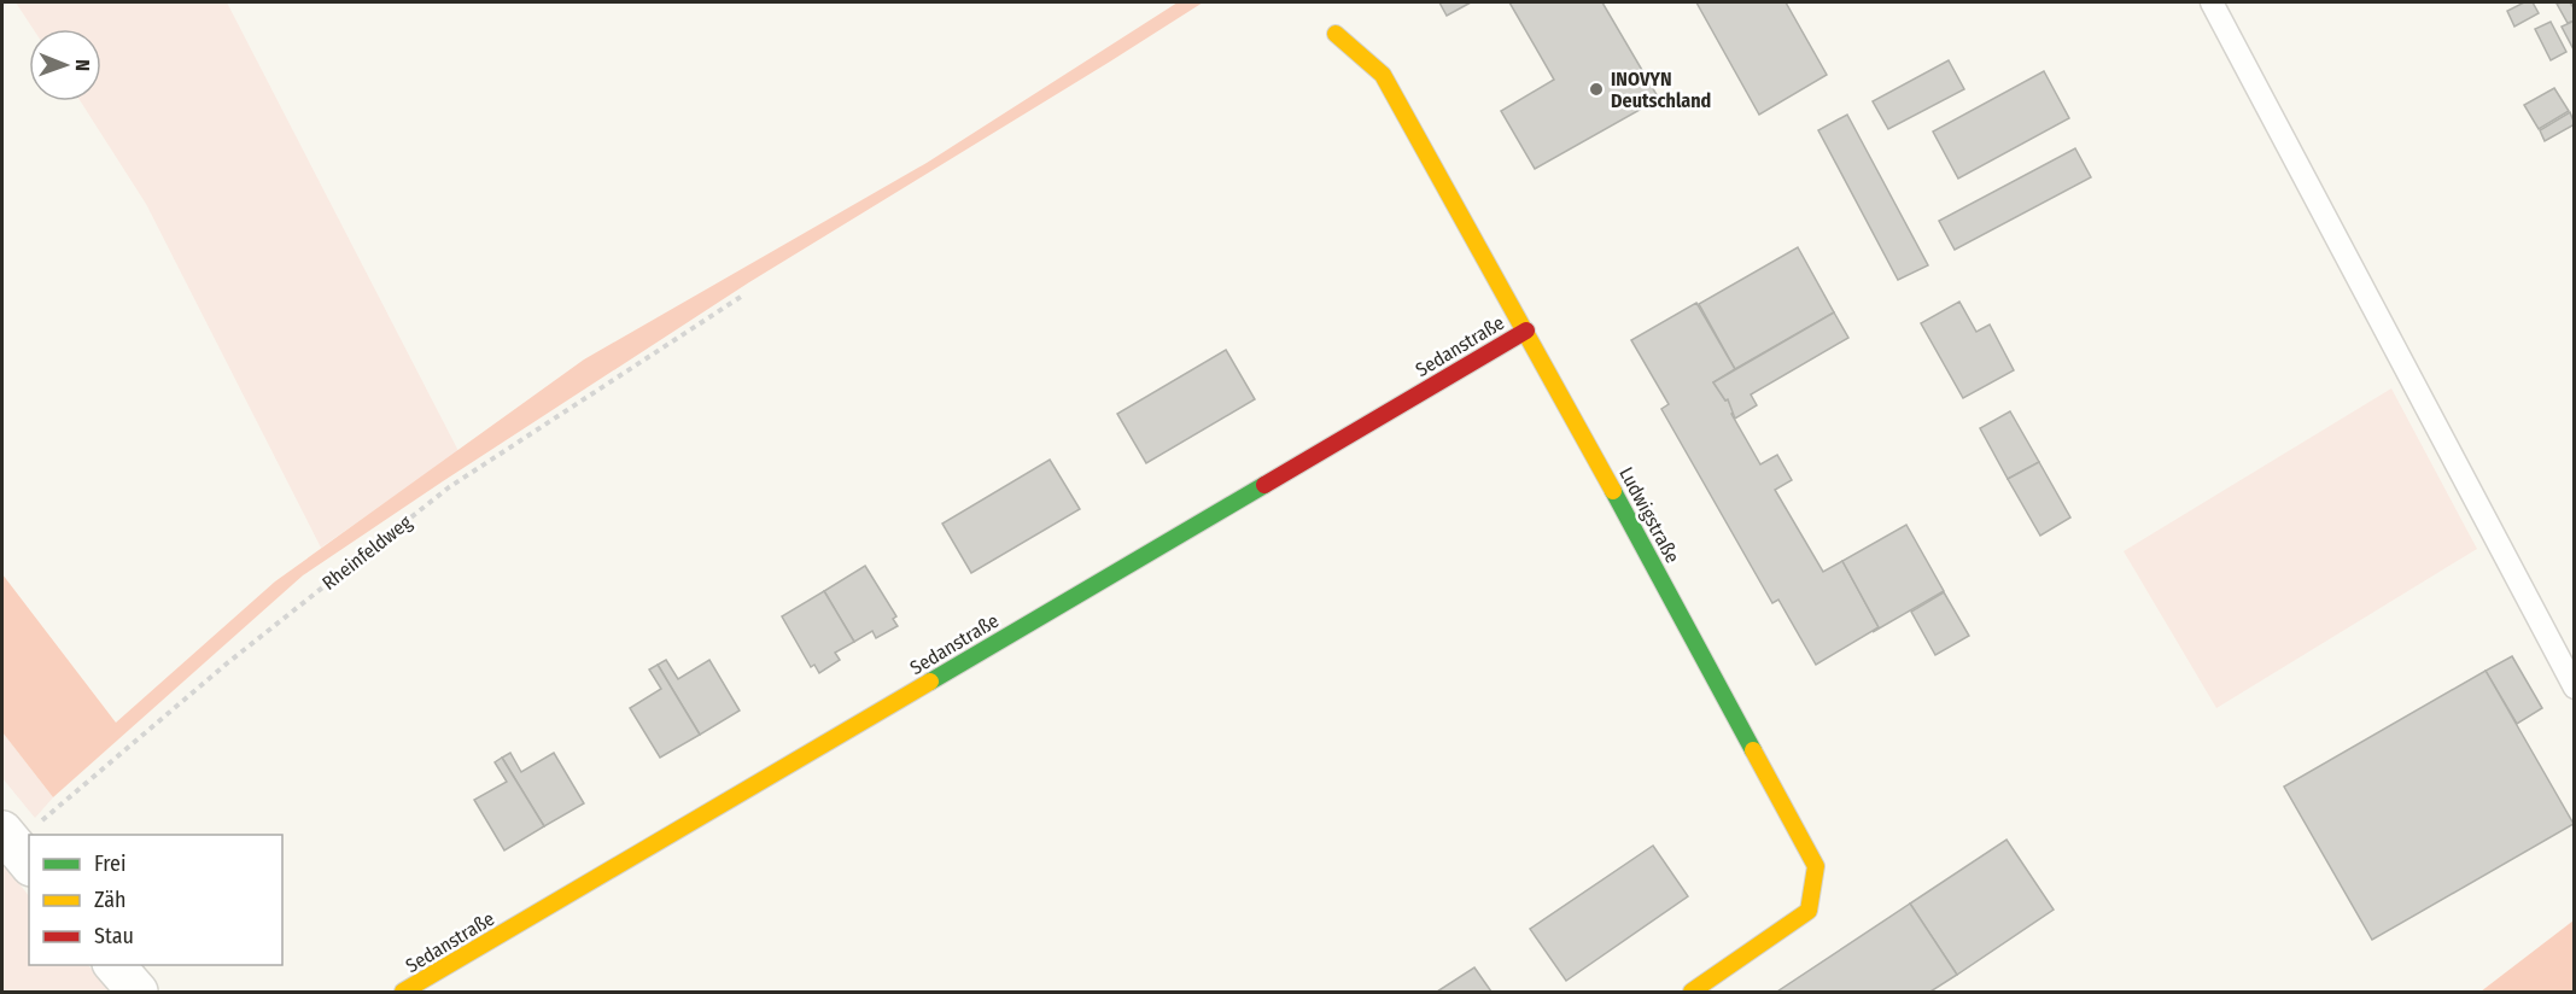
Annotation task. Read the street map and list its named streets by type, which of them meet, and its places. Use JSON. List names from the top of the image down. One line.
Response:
{"streets":{"street":["Sedanstraße","Ludwigstraße"],"path":["Rheinfeldweg"]},"crossings":[["Sedanstraße","Ludwigstraße"]],"places":["INOVYN Deutschland"],"legend":["Frei","Zäh","Stau"],"north":"right"}
